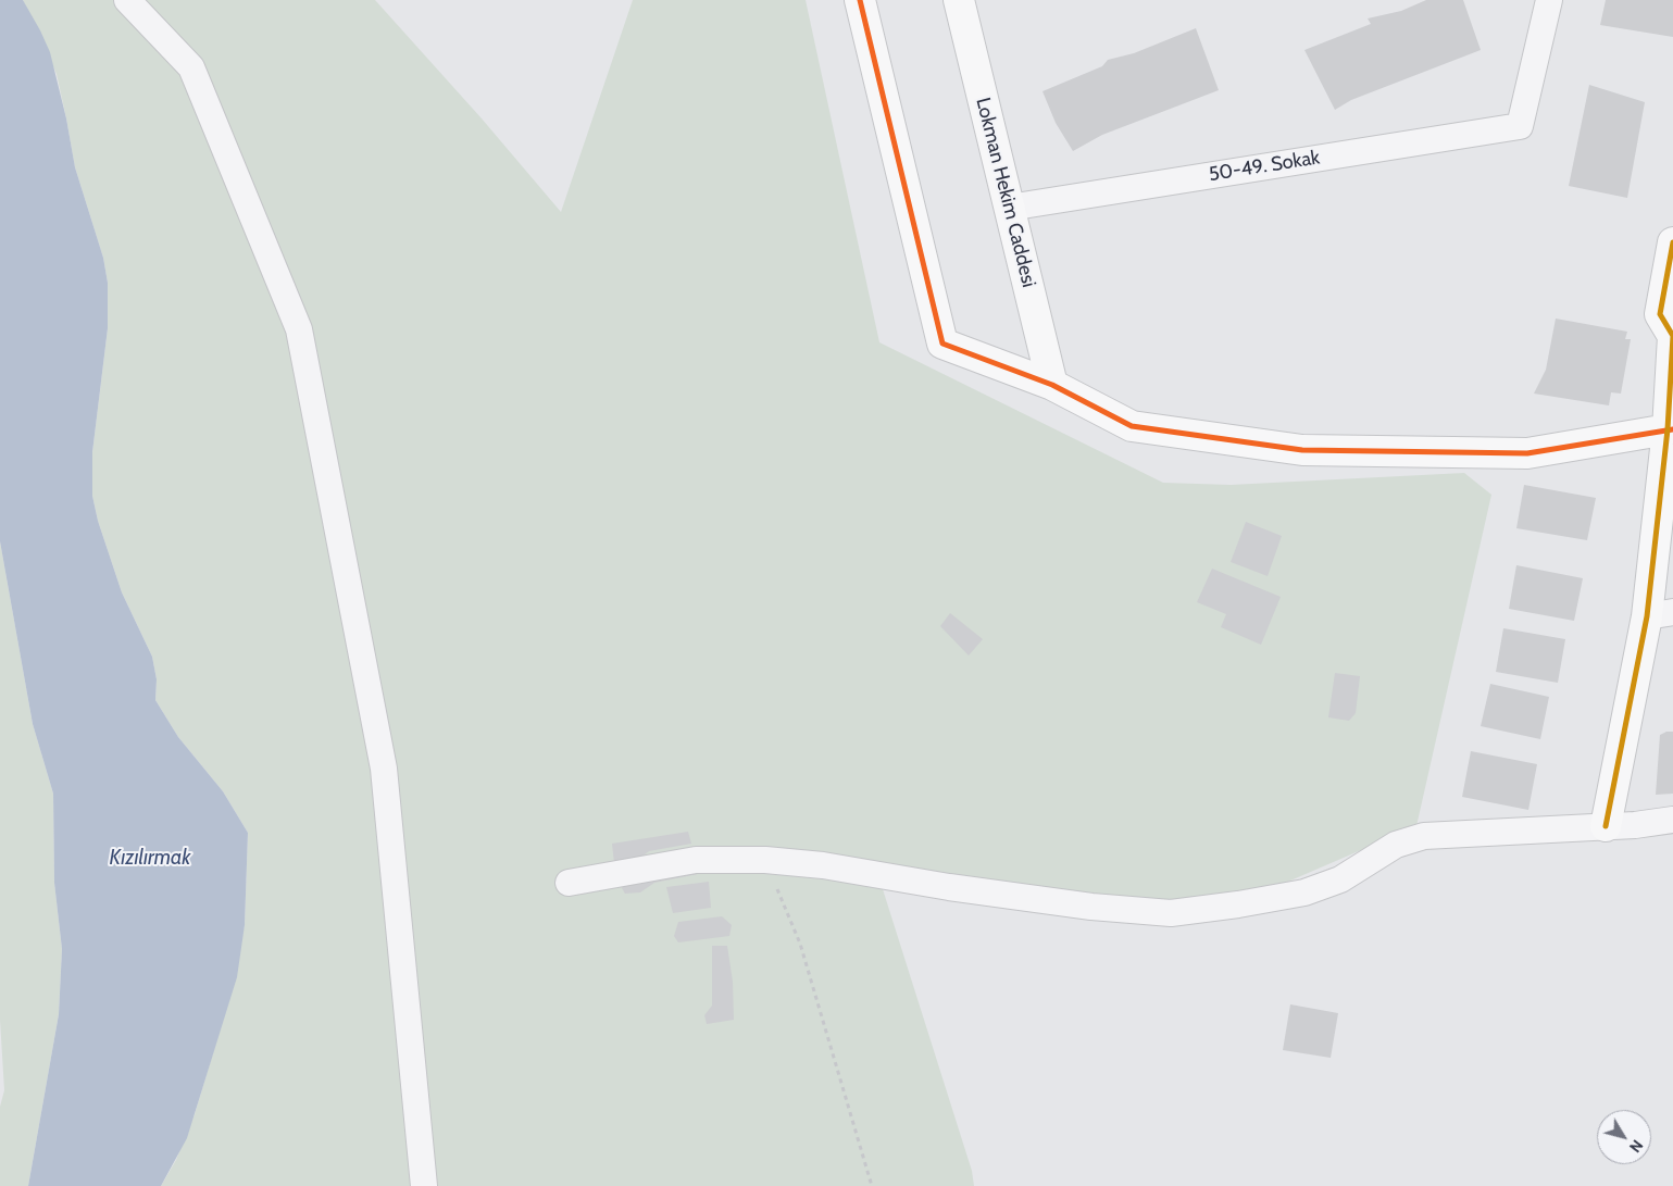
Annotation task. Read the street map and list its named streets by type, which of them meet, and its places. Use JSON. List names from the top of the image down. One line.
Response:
{"streets":{"street":["50-49. Sokak","Lokman Hekim Caddesi"]},"crossings":[["50-49. Sokak","Lokman Hekim Caddesi"]],"water":["Kızılırmak"],"north":"bottom right"}
